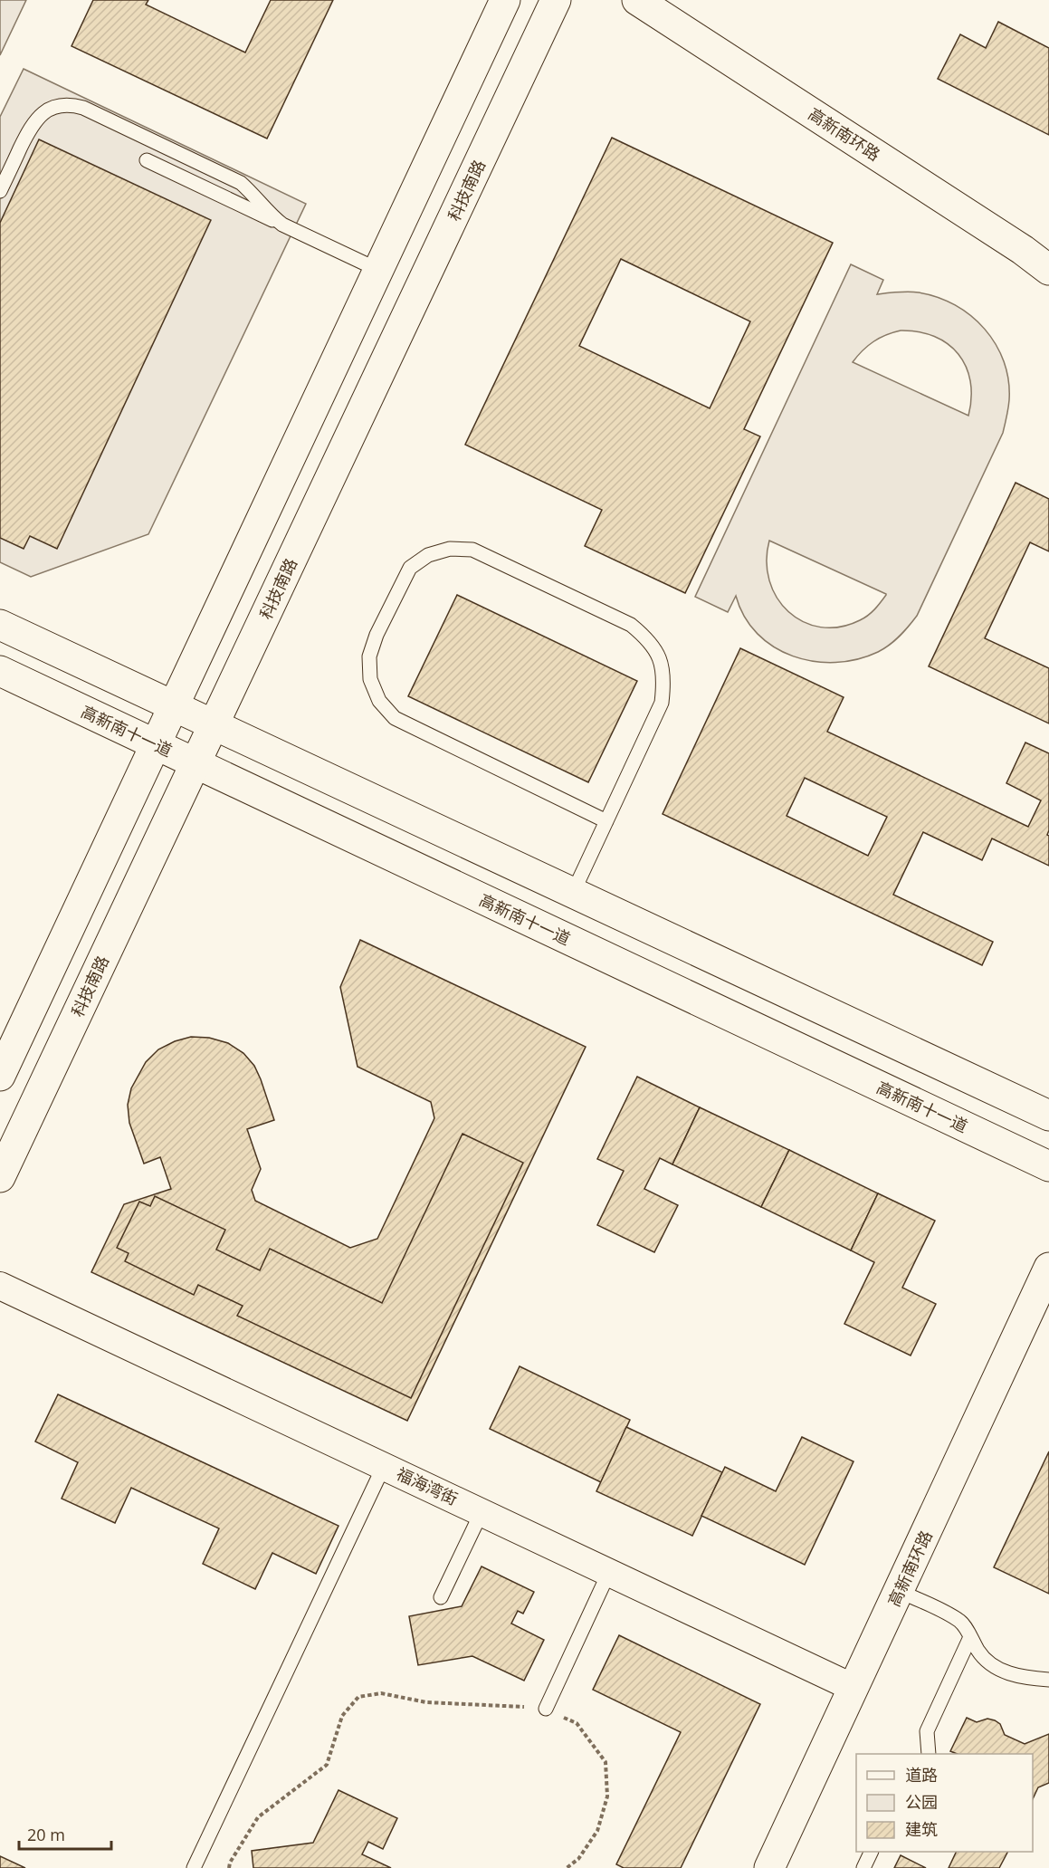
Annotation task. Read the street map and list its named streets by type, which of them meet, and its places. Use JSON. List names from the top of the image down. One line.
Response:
{"streets":{"street":["高新南环路","科技南路","高新南十一道","福海湾街"]},"crossings":[["高新南环路","福海湾街"],["科技南路","高新南十一道"]],"legend":["道路","公园","建筑"],"scale_bar":"20 m"}
